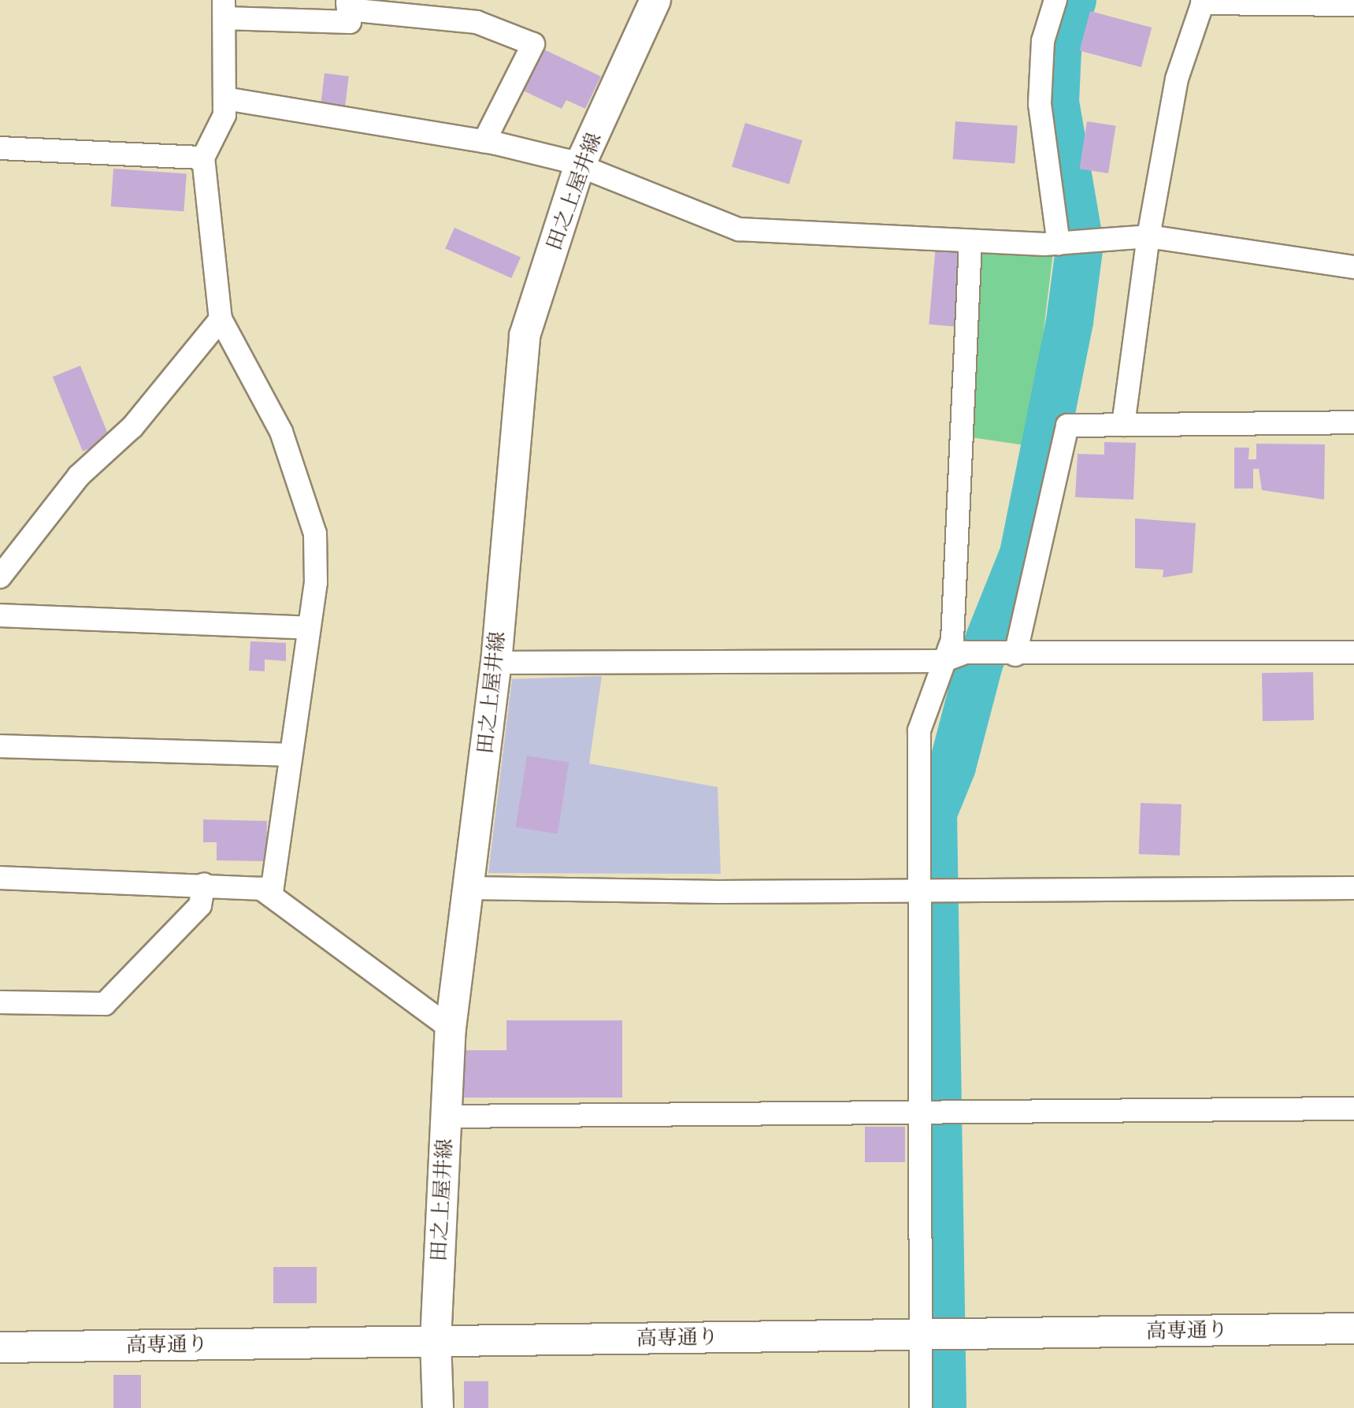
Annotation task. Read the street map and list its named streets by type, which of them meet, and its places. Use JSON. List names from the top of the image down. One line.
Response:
{"streets":{"main road":["田之上屋井線","高専通り"]},"crossings":[["田之上屋井線","高専通り"]]}
